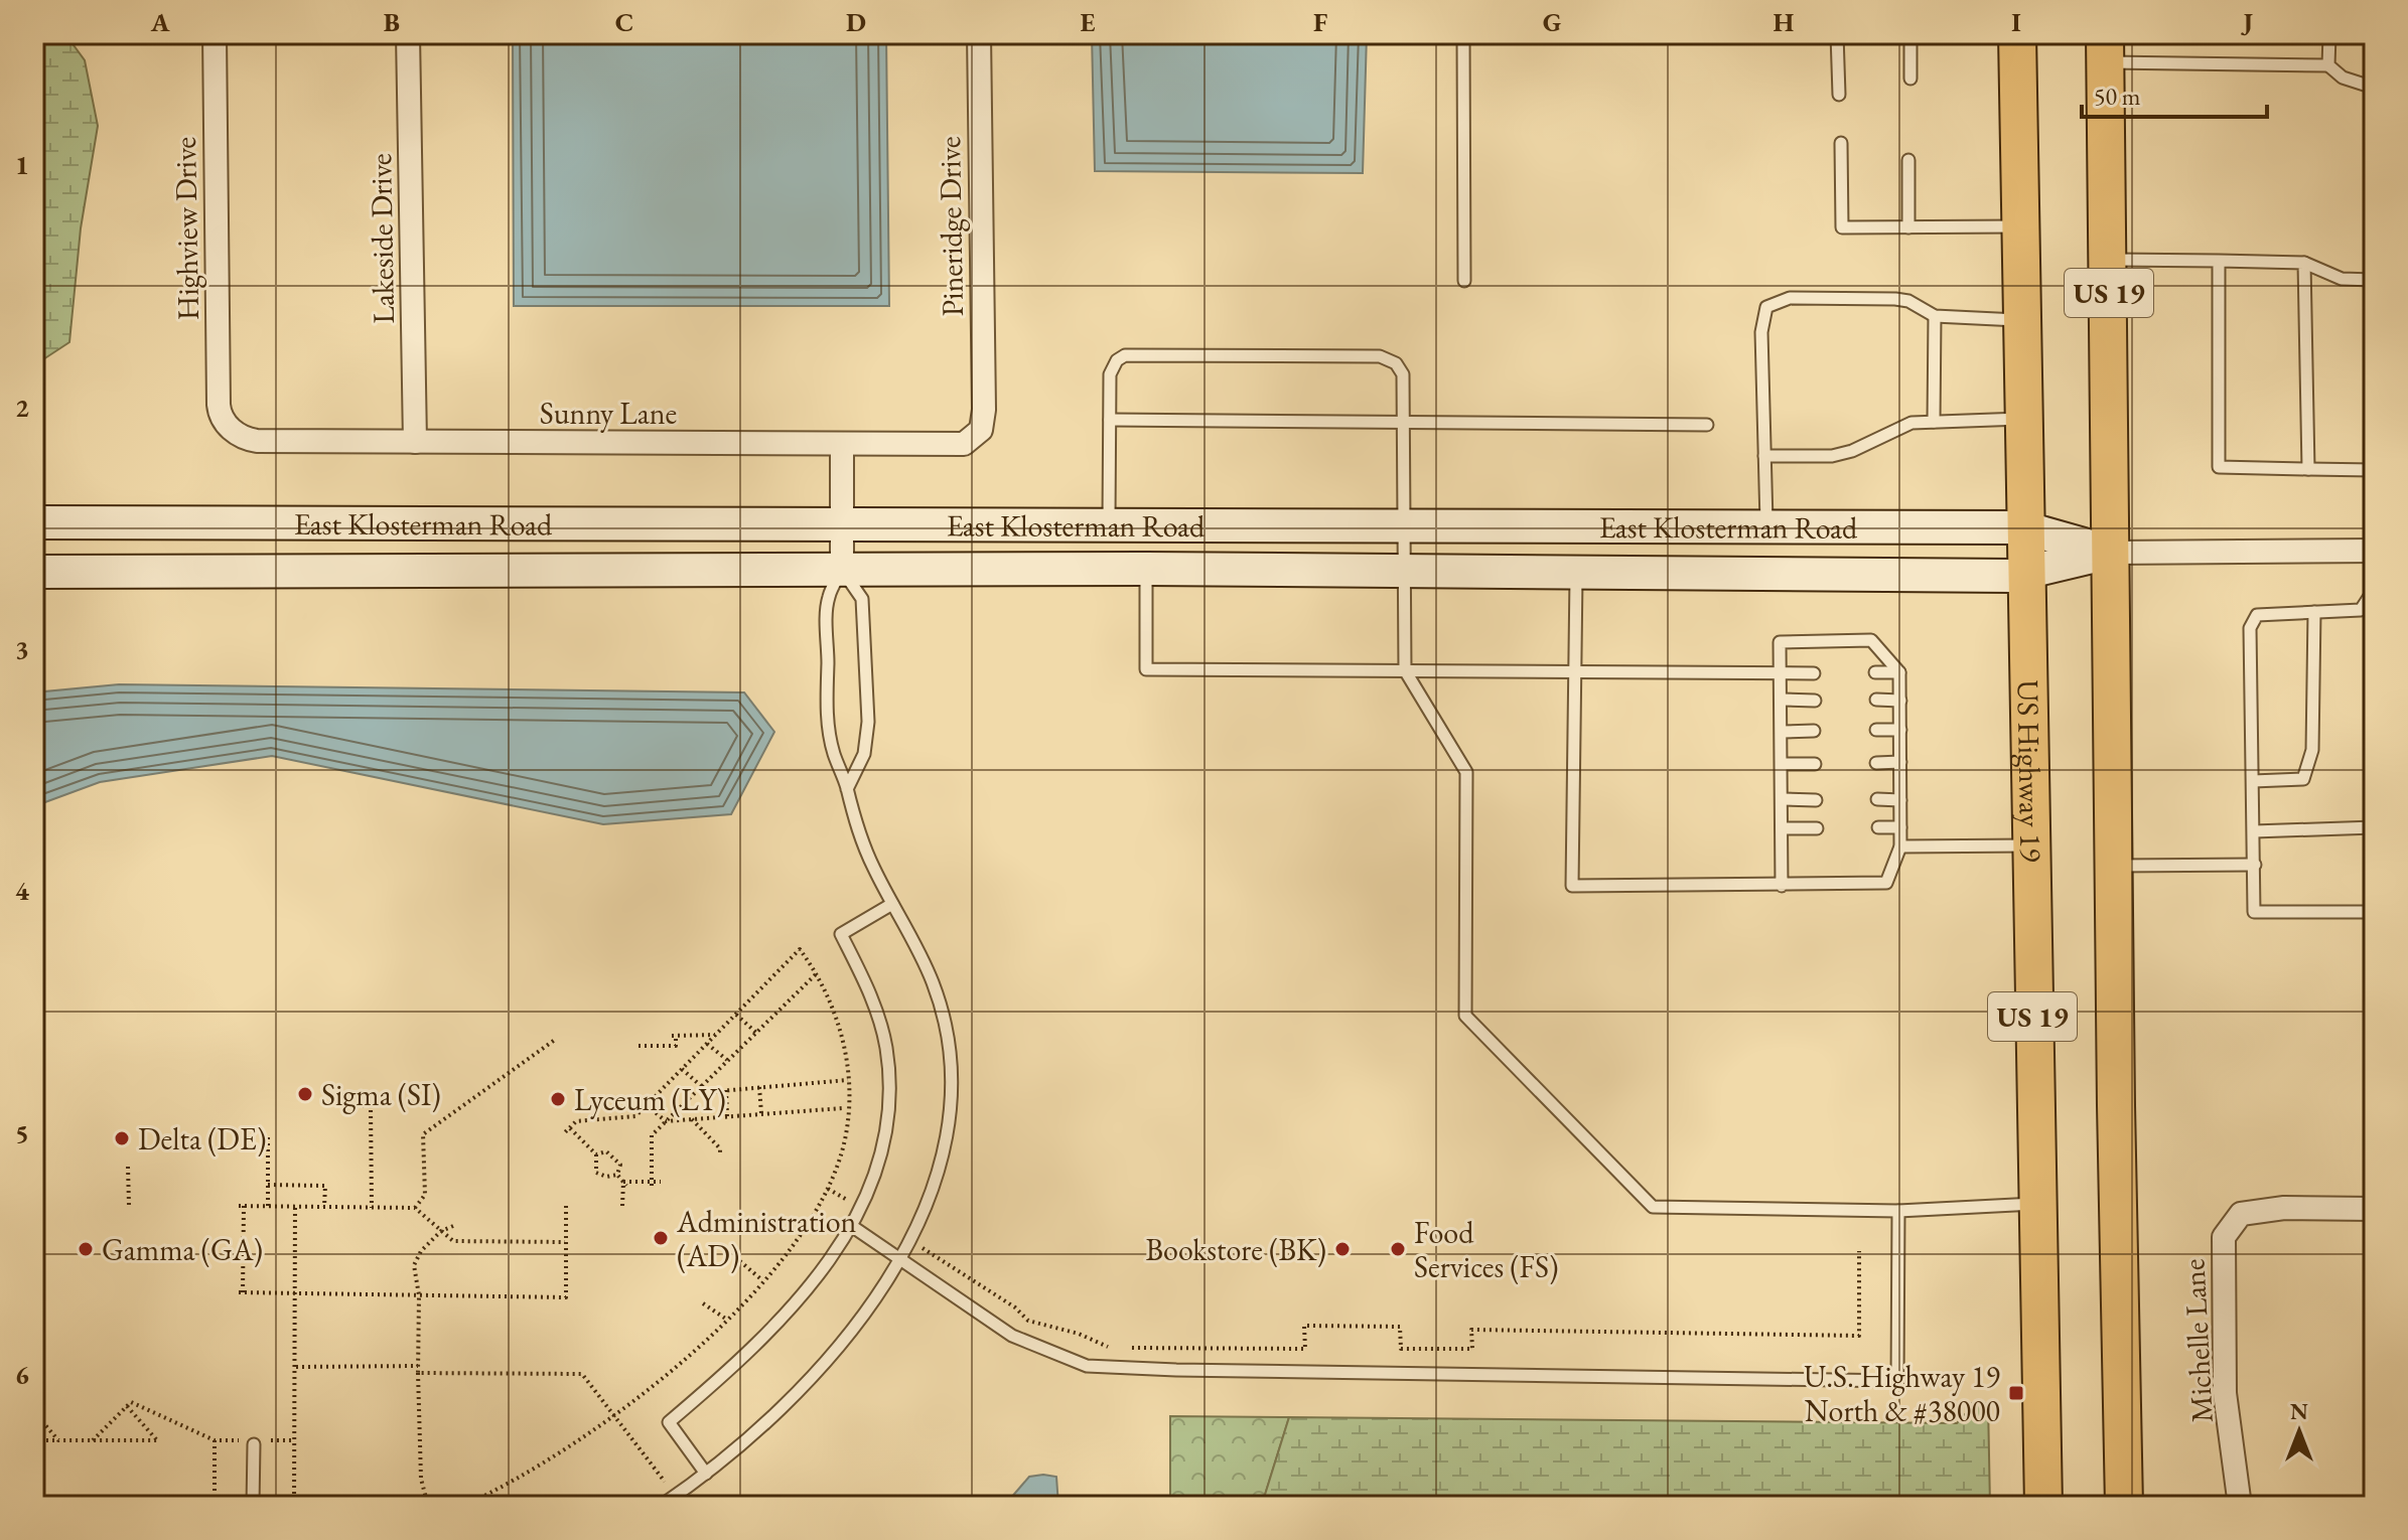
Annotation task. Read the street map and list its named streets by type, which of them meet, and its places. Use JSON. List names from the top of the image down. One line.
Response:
{"streets":{"highway":["US 19","US Highway 19"],"main road":["East Klosterman Road"],"street":["Pineridge Drive","Highview Drive","Lakeside Drive","Sunny Lane","Michelle Lane"]},"crossings":[["Pineridge Drive","Sunny Lane"],["Highview Drive","Sunny Lane"],["Lakeside Drive","Sunny Lane"],["US 19","East Klosterman Road"],["East Klosterman Road","US Highway 19"]],"places":{"other":["Sigma (SI)","Lyceum (LY)","Delta (DE)","Administration (AD)","Gamma (GA)","Bookstore (BK)","Food Services (FS)"],"transit":["U.S. Highway 19 North & #38000"]},"scale_bar":"50 m","north":"top","grid":{"columns":["A","B","C","D","E","F","G","H","I","J"],"rows":["1","2","3","4","5","6"]}}
